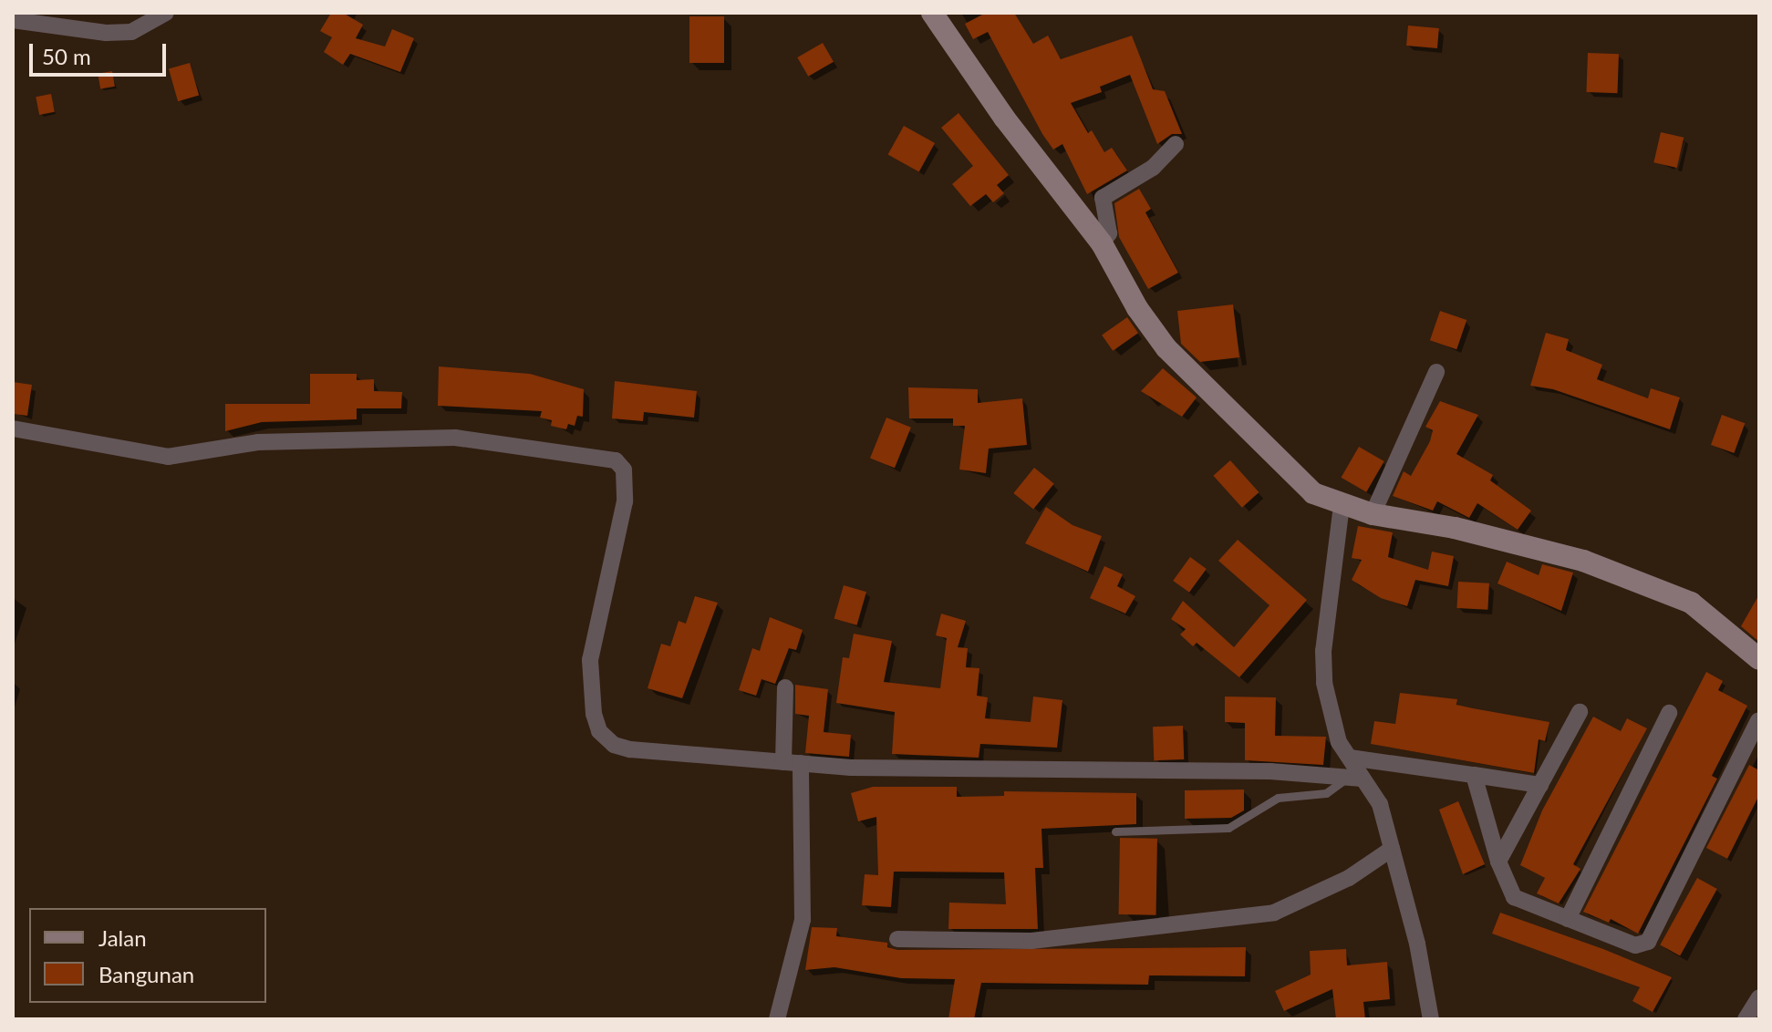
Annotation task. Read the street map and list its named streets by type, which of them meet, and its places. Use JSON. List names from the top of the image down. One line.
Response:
{"legend":["Jalan","Bangunan"],"scale_bar":"50 m"}
